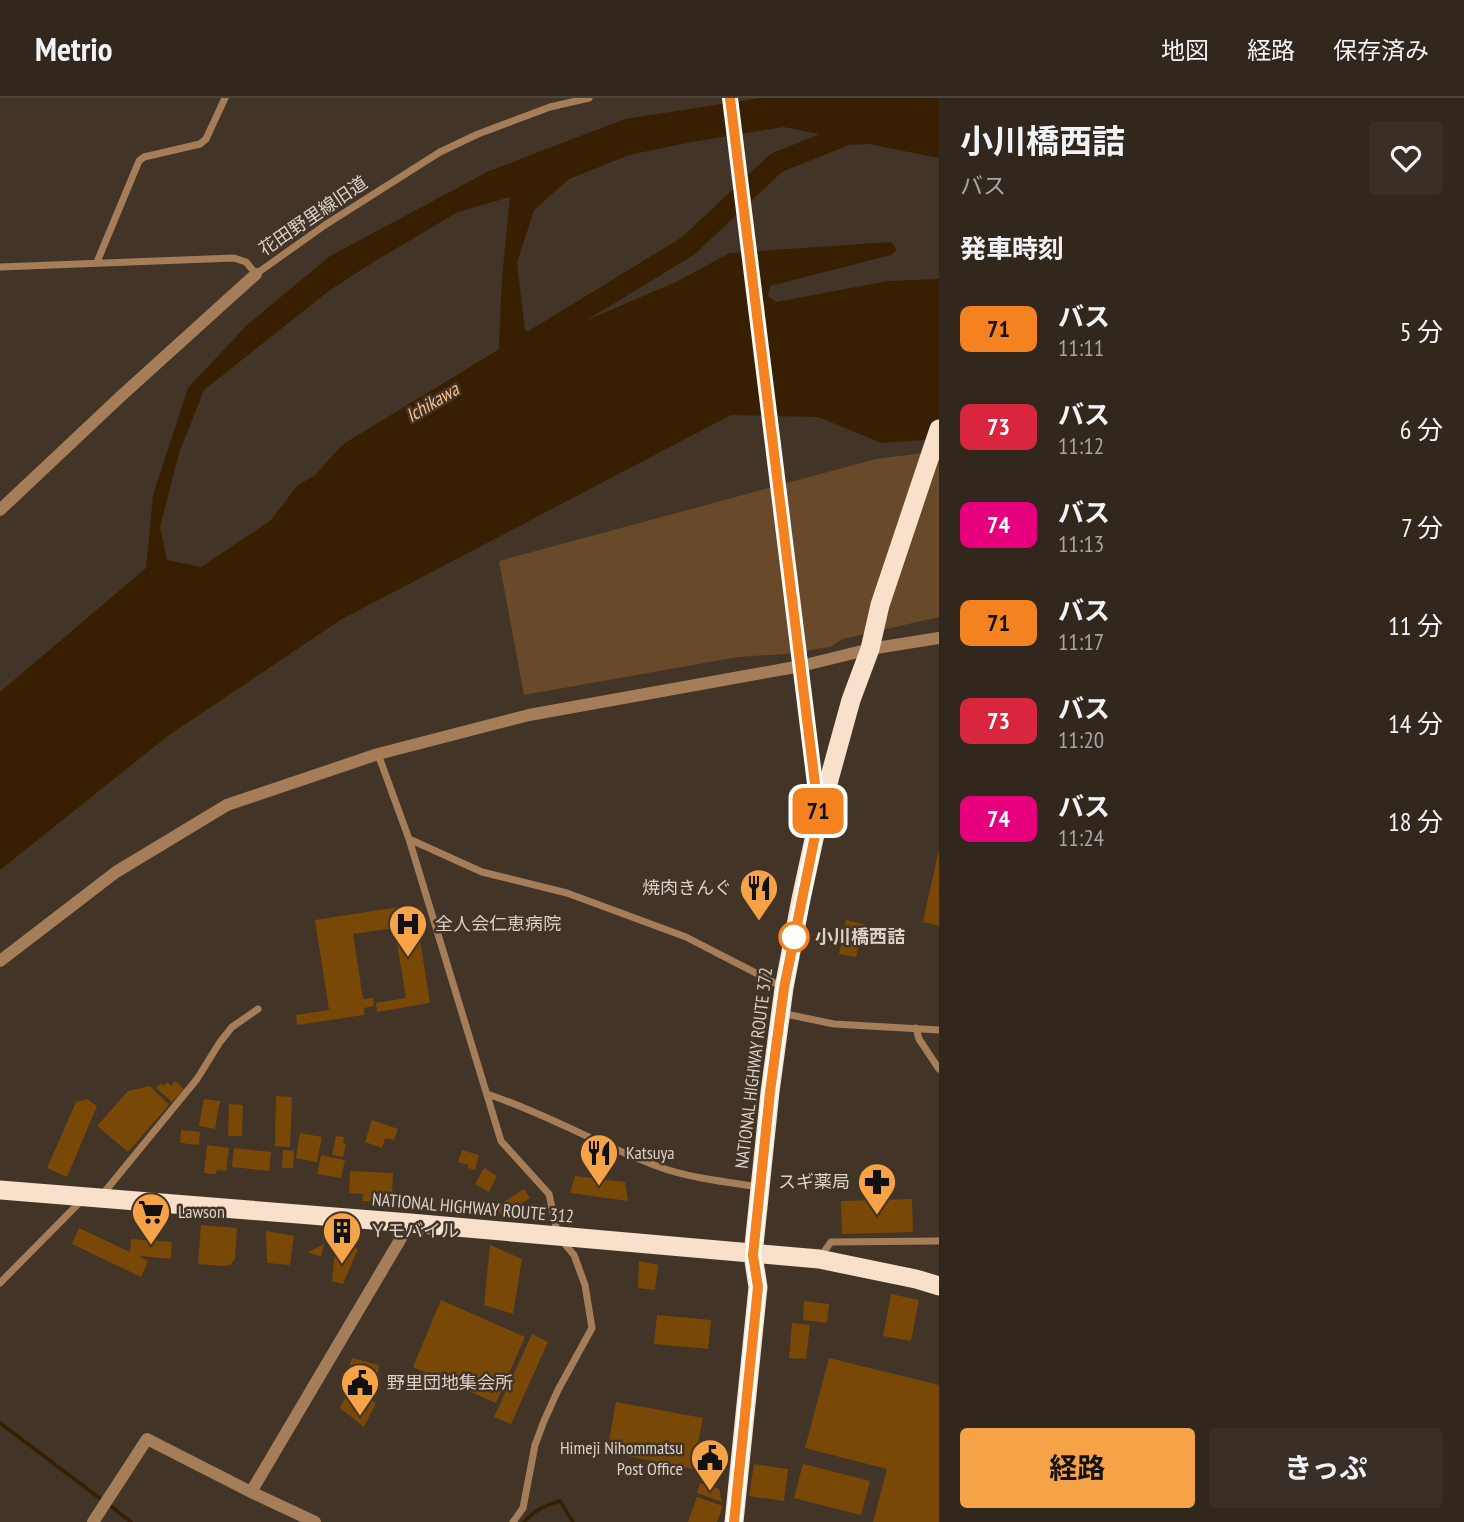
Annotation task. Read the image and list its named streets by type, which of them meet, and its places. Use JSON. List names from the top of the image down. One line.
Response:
{"streets":{"highway":["NATIONAL HIGHWAY ROUTE 372","NATIONAL HIGHWAY ROUTE 312"],"street":["花田野里線旧道"]},"crossings":[["NATIONAL HIGHWAY ROUTE 372","NATIONAL HIGHWAY ROUTE 312"]],"water":["Ichikawa"],"places":{"restaurant":["焼肉きんぐ","Katsuya"],"other":["小川橋西詰"],"hospital":["全人会仁恵病院"],"pharmacy":["スギ薬局"],"supermarket":["Lawson"],"building":["Ｙモバイル"],"public building":["野里団地集会所","Himeji Nihommatsu Post Office"]},"lines":["bus line 71"],"page":{"header":"Metrio","nav":["地図","経路","保存済み"],"on_map":"71","heading":[["小川橋西詰","バス"],"発車時刻"],"list":[{"mark":"71","name":"バス","note":"11:11","value":"5 分"},{"mark":"73","name":"バス","note":"11:12","value":"6 分"},{"mark":"74","name":"バス","note":"11:13","value":"7 分"},{"mark":"71","name":"バス","note":"11:17","value":"11 分"},{"mark":"73","name":"バス","note":"11:20","value":"14 分"},{"mark":"74","name":"バス","note":"11:24","value":"18 分"}],"buttons":["経路","きっぷ"]}}
